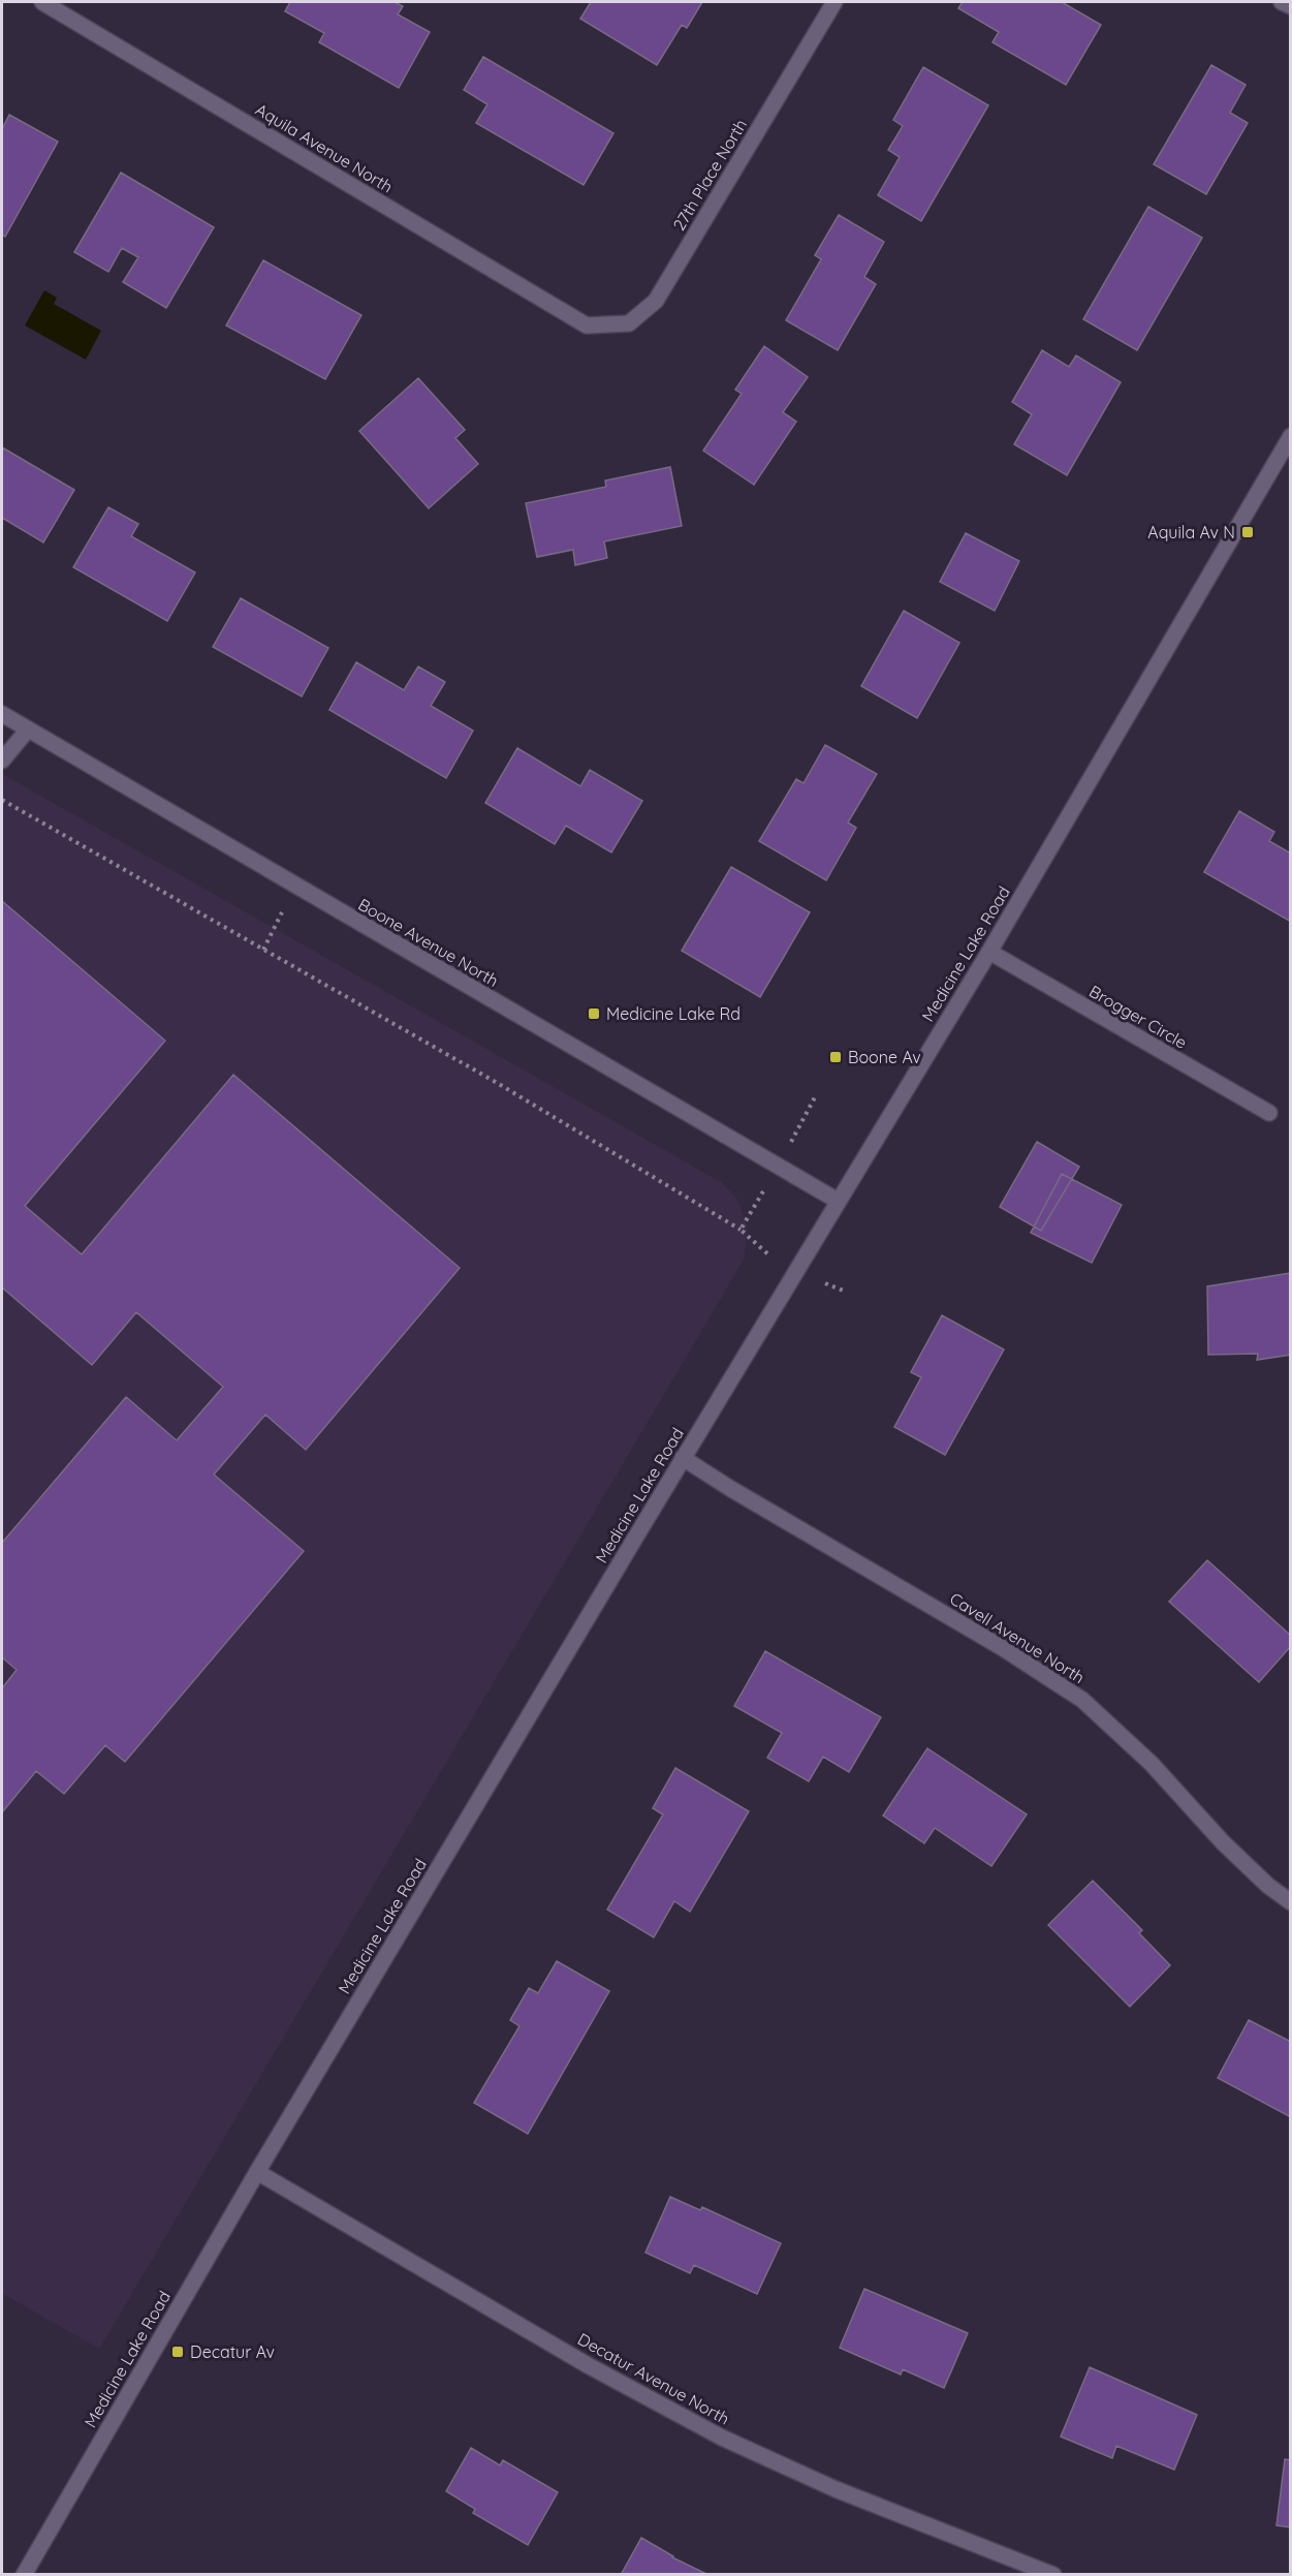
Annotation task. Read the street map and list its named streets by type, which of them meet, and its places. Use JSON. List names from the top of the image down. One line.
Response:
{"streets":{"street":["Aquila Avenue North","27th Place North","Boone Avenue North","Medicine Lake Road","Brogger Circle","Cavell Avenue North","Decatur Avenue North"]},"crossings":[["Aquila Avenue North","27th Place North"],["Boone Avenue North","Medicine Lake Road"],["Medicine Lake Road","Brogger Circle"],["Medicine Lake Road","Cavell Avenue North"],["Medicine Lake Road","Decatur Avenue North"]],"places":{"transit":["Aquila Av N","Medicine Lake Rd","Boone Av","Decatur Av"]}}
